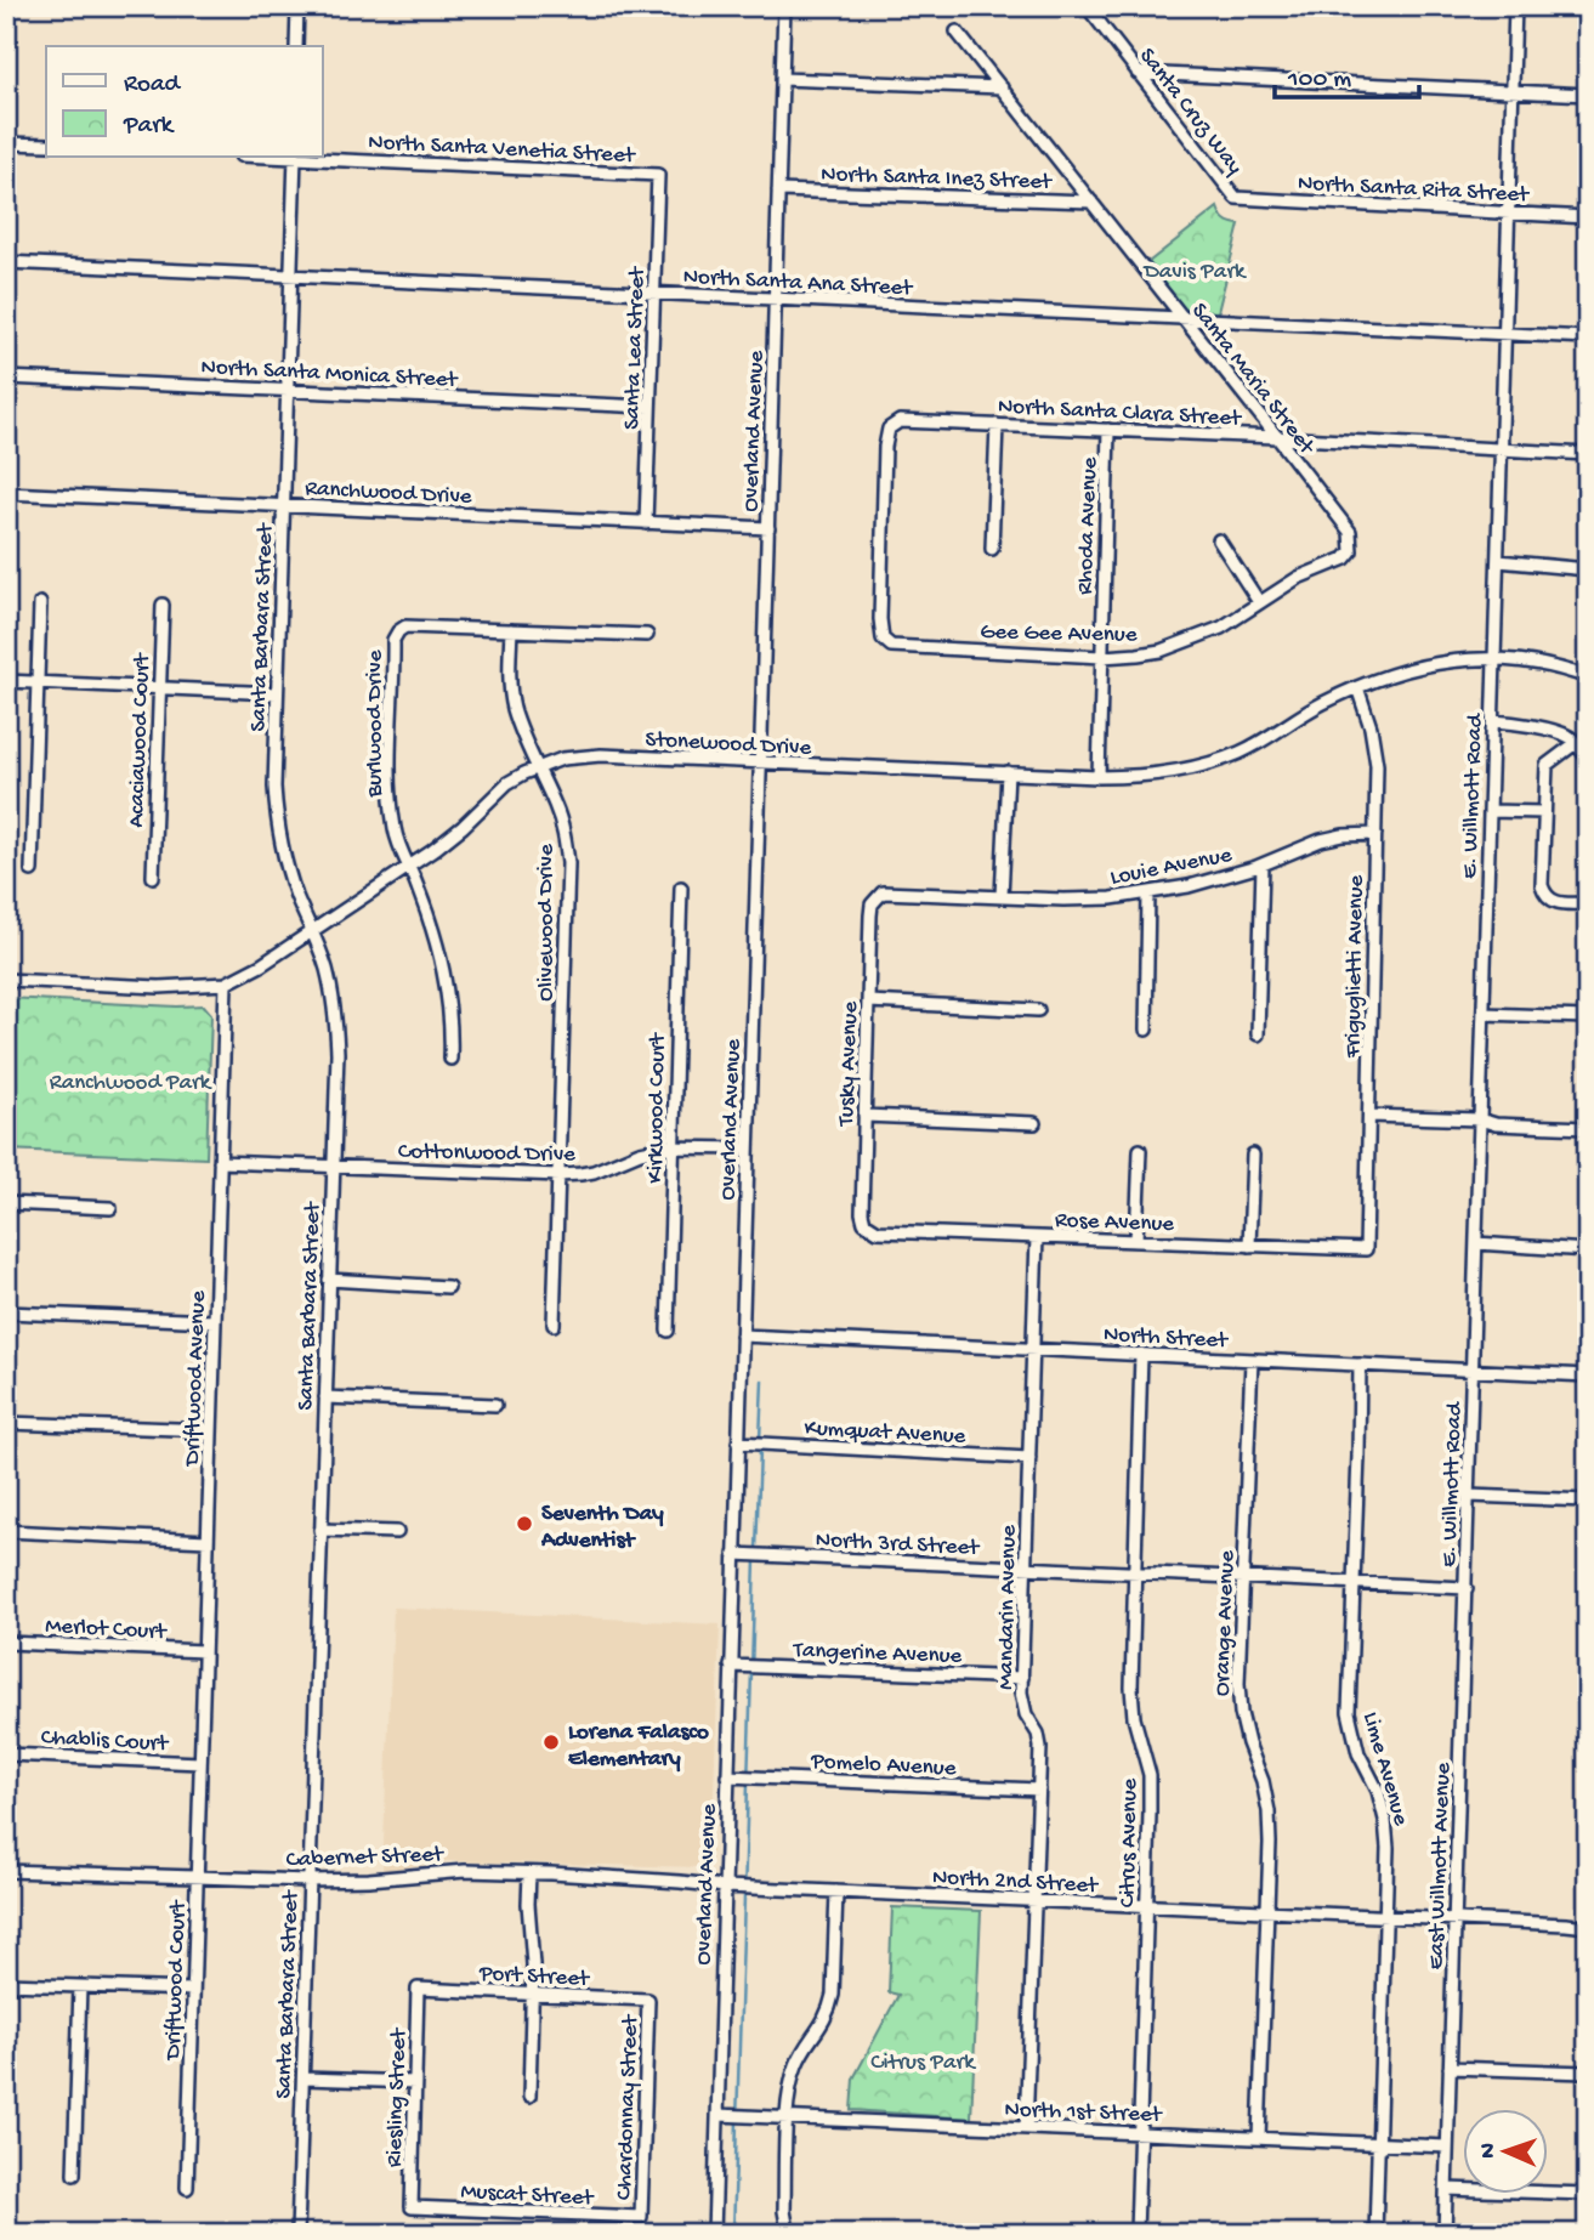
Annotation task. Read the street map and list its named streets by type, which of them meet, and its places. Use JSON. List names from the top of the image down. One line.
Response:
{"streets":{"street":["Santa Cruz Way","North Santa Venetia Street","North Santa Inez Street","North Santa Rita Street","North Santa Ana Street","Santa Lea Street","North Santa Monica Street","Santa Maria Street","North Santa Clara Street","Overland Avenue","Ranchwood Drive","Rhoda Avenue","Santa Barbara Street","Gee Gee Avenue","Burlwood Drive","Acaciawood Court","Stonewood Drive","E. Willmott Road","Louie Avenue","Olivewood Drive","Friguglietti Avenue","Tusky Avenue","Kirkwood Court","Cottonwood Drive","Rose Avenue","North Street","Driftwood Avenue","Kumquat Avenue","North 3rd Street","Mandarin Avenue","Orange Avenue","Merlot Court","Tangerine Avenue","Chablis Court","Pomelo Avenue","Lime Avenue","Citrus Avenue","Cabernet Street","East Willmott Avenue","North 2nd Street","Port Street","Driftwood Court","Riesling Street","Chardonnay Street","North 1st Street","Muscat Street"]},"crossings":[["Santa Cruz Way","North Santa Rita Street"],["North Santa Venetia Street","Santa Lea Street"],["North Santa Inez Street","Santa Maria Street"],["North Santa Inez Street","Overland Avenue"],["North Santa Rita Street","E. Willmott Road"],["North Santa Ana Street","Santa Lea Street"],["North Santa Ana Street","Santa Maria Street"],["North Santa Ana Street","Overland Avenue"],["North Santa Ana Street","Santa Barbara Street"],["North Santa Ana Street","E. Willmott Road"],["Santa Lea Street","North Santa Monica Street"],["Santa Lea Street","Ranchwood Drive"],["North Santa Monica Street","Santa Barbara Street"],["Santa Maria Street","North Santa Clara Street"],["Santa Maria Street","Gee Gee Avenue"],["North Santa Clara Street","Rhoda Avenue"],["North Santa Clara Street","Gee Gee Avenue"],["North Santa Clara Street","E. Willmott Road"],["Overland Avenue","Ranchwood Drive"],["Overland Avenue","Stonewood Drive"],["Overland Avenue","Cottonwood Drive"],["Overland Avenue","North Street"],["Overland Avenue","Kumquat Avenue"],["Overland Avenue","North 3rd Street"],["Overland Avenue","Tangerine Avenue"],["Overland Avenue","Pomelo Avenue"],["Overland Avenue","Cabernet Street"],["Overland Avenue","North 2nd Street"],["Overland Avenue","North 1st Street"],["Ranchwood Drive","Santa Barbara Street"],["Rhoda Avenue","Gee Gee Avenue"],["Rhoda Avenue","Stonewood Drive"],["Santa Barbara Street","Stonewood Drive"],["Santa Barbara Street","Cottonwood Drive"],["Santa Barbara Street","Cabernet Street"],["Burlwood Drive","Stonewood Drive"],["Burlwood Drive","Olivewood Drive"],["Stonewood Drive","E. Willmott Road"],["Stonewood Drive","Olivewood Drive"],["Stonewood Drive","Friguglietti Avenue"],["Stonewood Drive","Driftwood Avenue"],["E. Willmott Road","North Street"],["E. Willmott Road","North 3rd Street"],["E. Willmott Road","East Willmott Avenue"],["Louie Avenue","Friguglietti Avenue"],["Louie Avenue","Tusky Avenue"],["Olivewood Drive","Cottonwood Drive"],["Friguglietti Avenue","Rose Avenue"],["Tusky Avenue","Rose Avenue"],["Kirkwood Court","Cottonwood Drive"],["Cottonwood Drive","Driftwood Avenue"],["Rose Avenue","Mandarin Avenue"],["North Street","Mandarin Avenue"],["North Street","Orange Avenue"],["North Street","Lime Avenue"],["North Street","Citrus Avenue"],["Driftwood Avenue","Merlot Court"],["Driftwood Avenue","Chablis Court"],["Driftwood Avenue","Driftwood Court"],["Kumquat Avenue","Mandarin Avenue"],["North 3rd Street","Mandarin Avenue"],["North 3rd Street","Orange Avenue"],["North 3rd Street","Lime Avenue"],["North 3rd Street","Citrus Avenue"],["North 3rd Street","East Willmott Avenue"],["Mandarin Avenue","Tangerine Avenue"],["Mandarin Avenue","Pomelo Avenue"],["Mandarin Avenue","North 2nd Street"],["Mandarin Avenue","North 1st Street"],["Orange Avenue","North 2nd Street"],["Orange Avenue","North 1st Street"],["Chablis Court","Driftwood Court"],["Lime Avenue","North 2nd Street"],["Lime Avenue","North 1st Street"],["Citrus Avenue","North 2nd Street"],["Citrus Avenue","North 1st Street"],["Cabernet Street","North 2nd Street"],["Cabernet Street","Driftwood Court"],["East Willmott Avenue","North 2nd Street"],["East Willmott Avenue","North 1st Street"],["Port Street","Riesling Street"],["Port Street","Chardonnay Street"],["Riesling Street","Muscat Street"],["Chardonnay Street","Muscat Street"]],"parks":["Davis Park","Ranchwood Park","Citrus Park"],"places":["Seventh Day Adventist","Lorena Falasco Elementary"],"legend":["Road","Park"],"scale_bar":"100 m","north":"left"}
